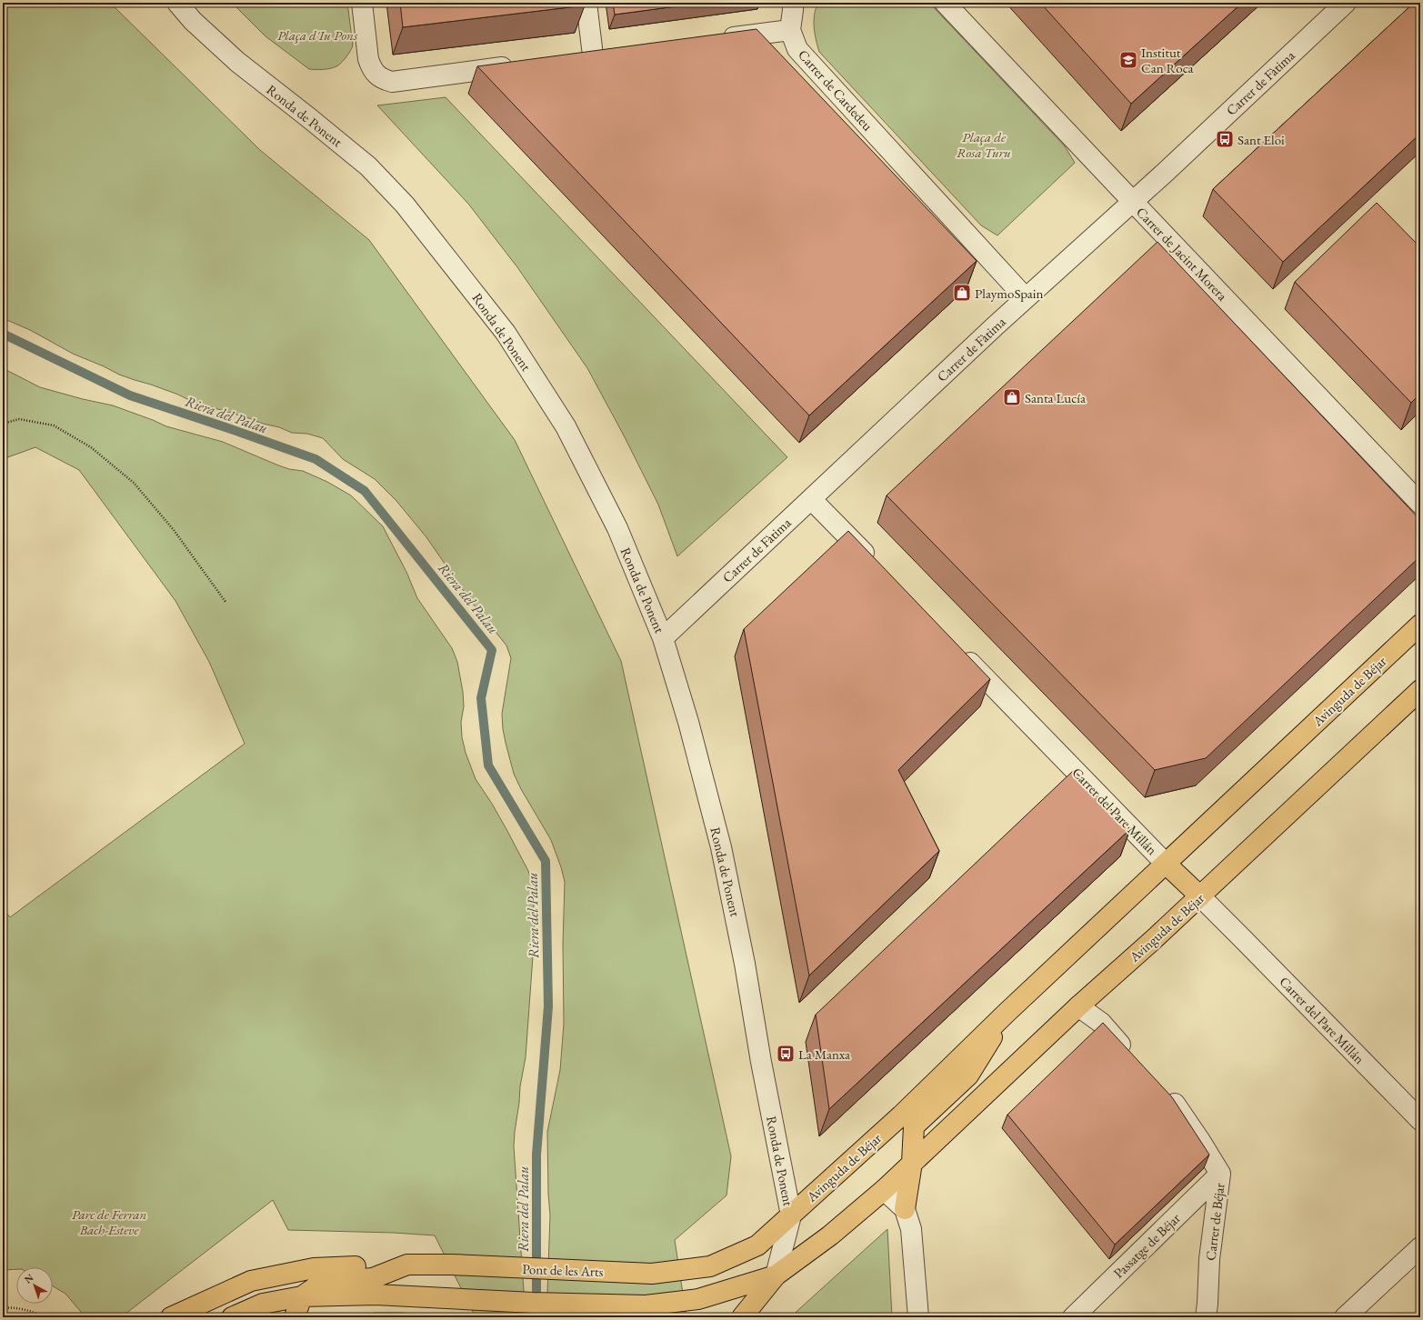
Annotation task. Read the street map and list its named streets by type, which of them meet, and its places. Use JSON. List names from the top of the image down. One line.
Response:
{"streets":{"main road":["Ronda de Ponent","Avinguda de Béjar","Carrer del Pare Millán","Pont de les Arts"],"street":["Carrer de Fàtima","Carrer de Cardedeu","Carrer de Jacint Morera","Carrer de Béjar","Passatge de Béjar"]},"crossings":[["Carrer de Fàtima","Carrer de Cardedeu"],["Carrer de Fàtima","Ronda de Ponent"],["Carrer de Fàtima","Carrer de Jacint Morera"],["Ronda de Ponent","Avinguda de Béjar"],["Avinguda de Béjar","Carrer del Pare Millán"],["Avinguda de Béjar","Pont de les Arts"],["Carrer de Béjar","Passatge de Béjar"]],"water":["Riera del Palau"],"parks":["Plaça d'Iu Pons","Plaça de Rosa Turu","Parc de Ferran Bach-Esteve"],"places":{"school or university":["Institut Can Roca"],"bus stop":["Sant Eloi","La Manxa"],"shop":["PlaymoSpain","Santa Lucía"]},"north":"top left"}
